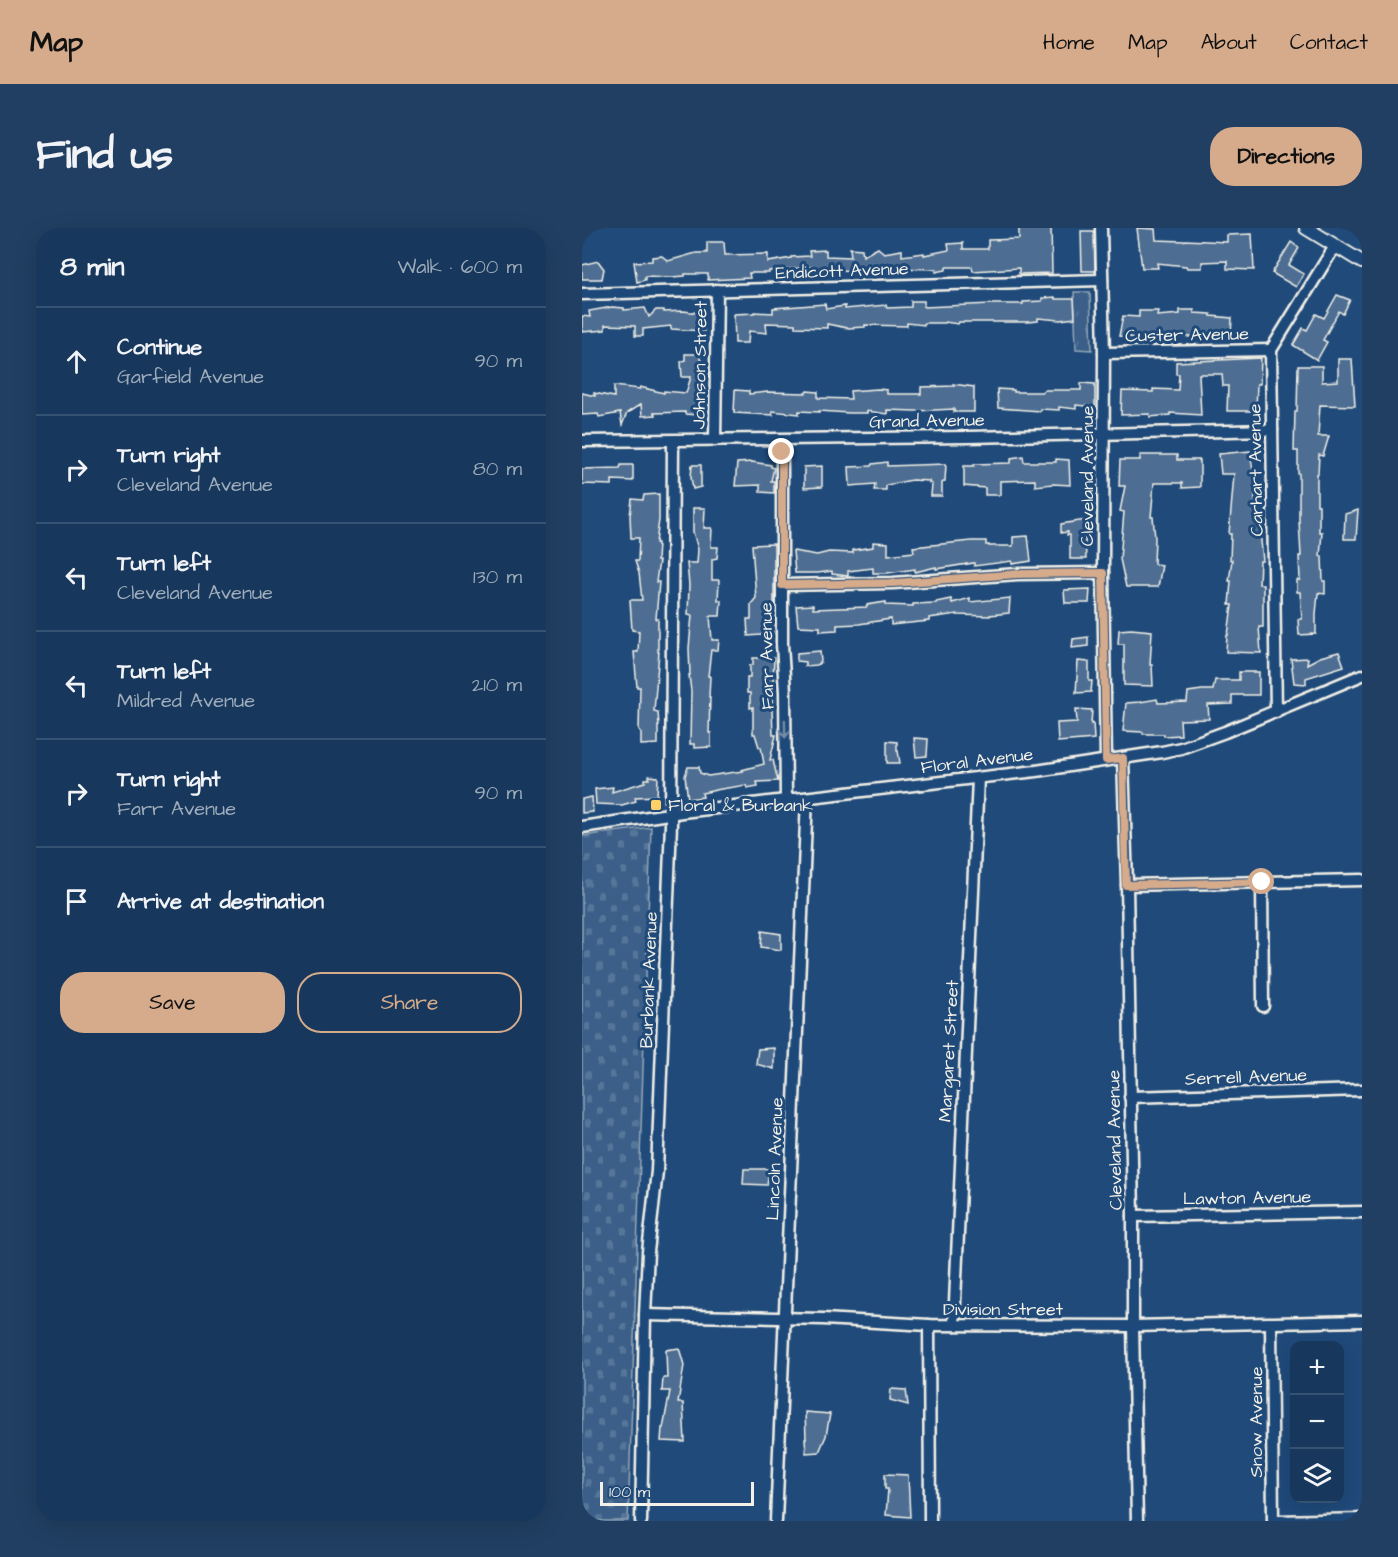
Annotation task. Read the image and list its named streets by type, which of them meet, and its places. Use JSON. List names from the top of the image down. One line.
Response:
{"streets":{"street":["Endicott Avenue","Custer Avenue","Johnson Street","Grand Avenue","Carhart Avenue","Cleveland Avenue","Farr Avenue","Floral Avenue","Burbank Avenue","Margaret Street","Serrell Avenue","Lincoln Avenue","Lawton Avenue","Division Street","Snow Avenue"]},"crossings":[["Endicott Avenue","Johnson Street"],["Endicott Avenue","Cleveland Avenue"],["Custer Avenue","Carhart Avenue"],["Custer Avenue","Cleveland Avenue"],["Johnson Street","Grand Avenue"],["Grand Avenue","Carhart Avenue"],["Grand Avenue","Cleveland Avenue"],["Grand Avenue","Farr Avenue"],["Grand Avenue","Burbank Avenue"],["Carhart Avenue","Floral Avenue"],["Cleveland Avenue","Floral Avenue"],["Cleveland Avenue","Serrell Avenue"],["Cleveland Avenue","Lawton Avenue"],["Cleveland Avenue","Division Street"],["Farr Avenue","Floral Avenue"],["Floral Avenue","Burbank Avenue"],["Floral Avenue","Margaret Street"],["Floral Avenue","Lincoln Avenue"],["Burbank Avenue","Division Street"],["Margaret Street","Division Street"],["Lincoln Avenue","Division Street"],["Division Street","Snow Avenue"]],"one_way":["Farr Avenue"],"places":{"transit":["Floral & Burbank"]},"scale_bar":"100 m","page":{"header":"Map","nav":["Home","Map","About","Contact"],"title":"Find us","buttons":["Directions",["Save","Share"]],"heading":["8 min","Walk · 600 m"],"list":[["Continue","Garfield Avenue","90 m"],["Turn right","Cleveland Avenue","80 m"],["Turn left","Cleveland Avenue","130 m"],["Turn left","Mildred Avenue","210 m"],["Turn right","Farr Avenue","90 m"],"Arrive at destination"],"map_buttons":["+","−"],"scale":"100 m"}}
